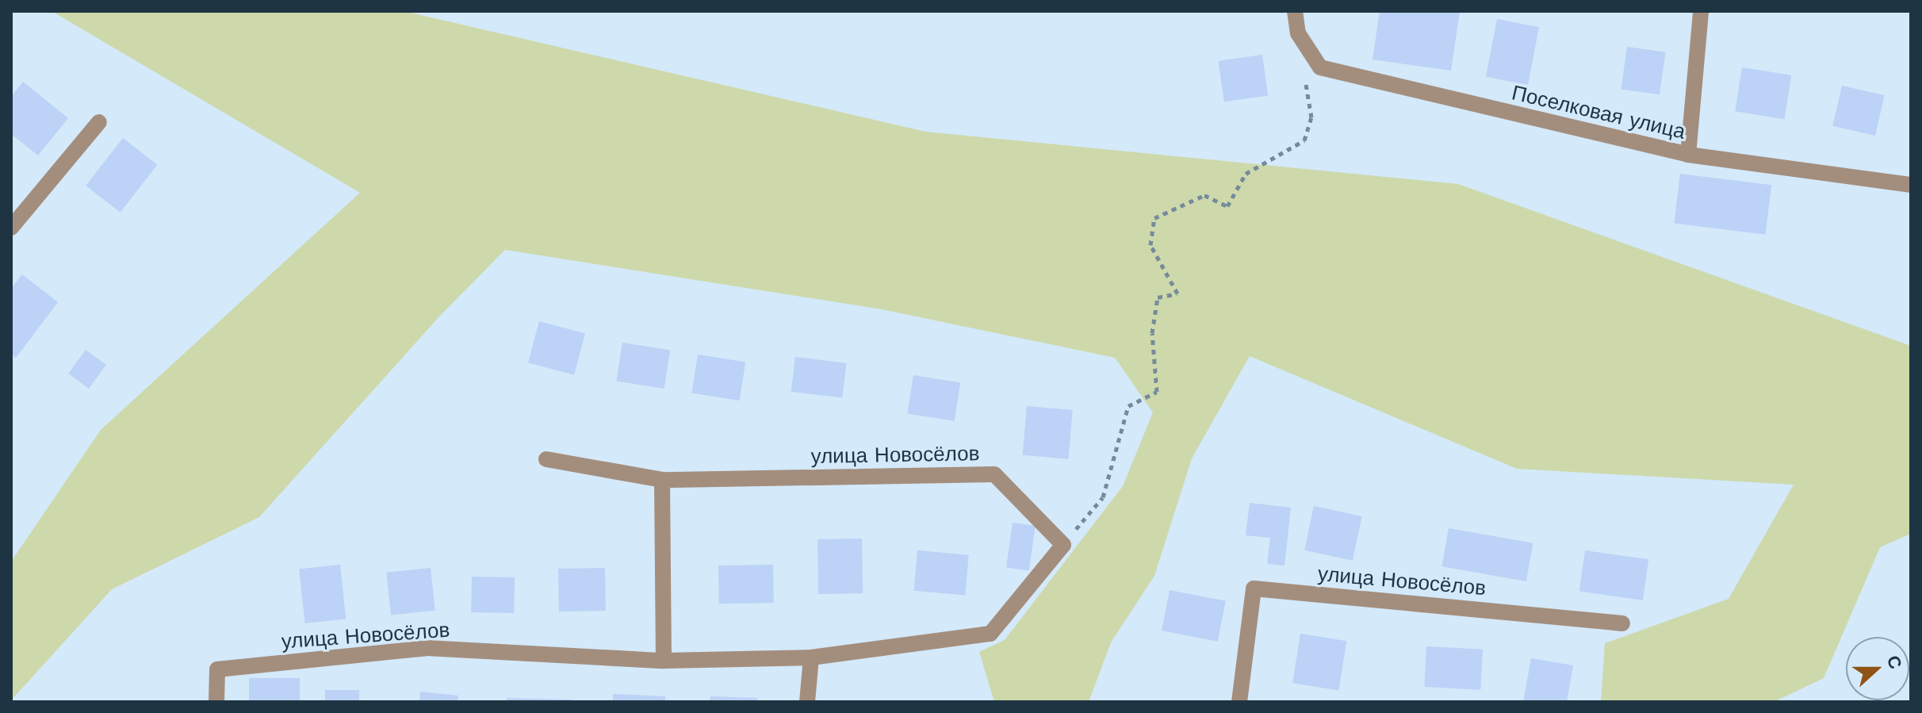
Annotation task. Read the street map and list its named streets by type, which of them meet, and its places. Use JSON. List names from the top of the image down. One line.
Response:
{"streets":{"street":["Поселковая улица","улица Новосёлов"]},"north":"right"}
